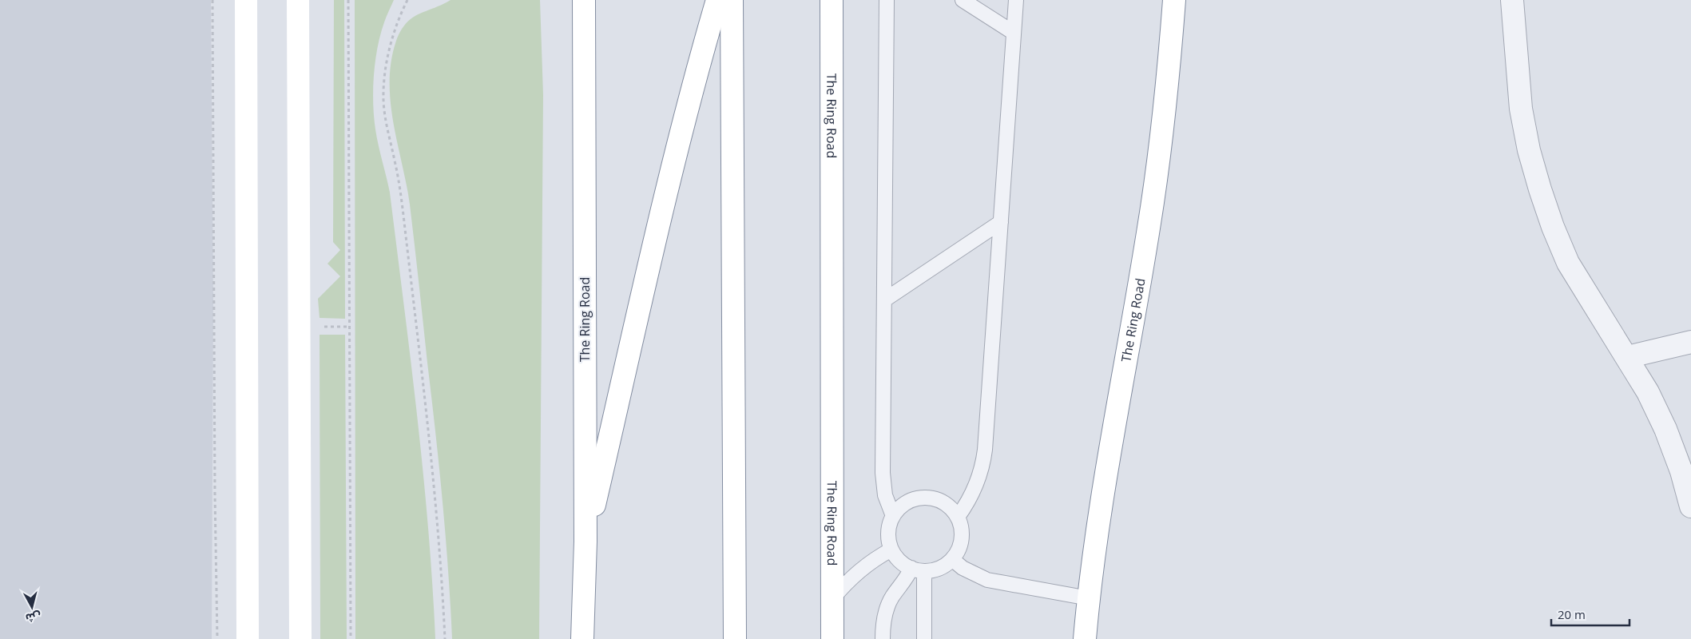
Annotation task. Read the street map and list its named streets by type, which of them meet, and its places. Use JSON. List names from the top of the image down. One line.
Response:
{"streets":{"main road":["The Ring Road"]},"scale_bar":"20 m","north":"bottom"}
